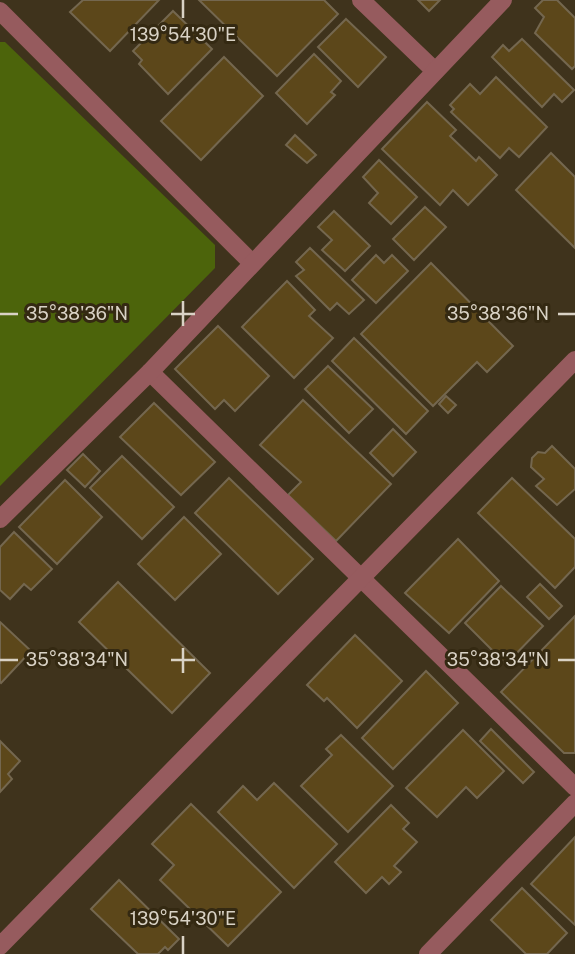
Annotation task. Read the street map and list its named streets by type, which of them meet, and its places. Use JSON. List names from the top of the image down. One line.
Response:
{"coordinates":["139°54'30\"E","35°38'36\"N","35°38'34\"N"]}
